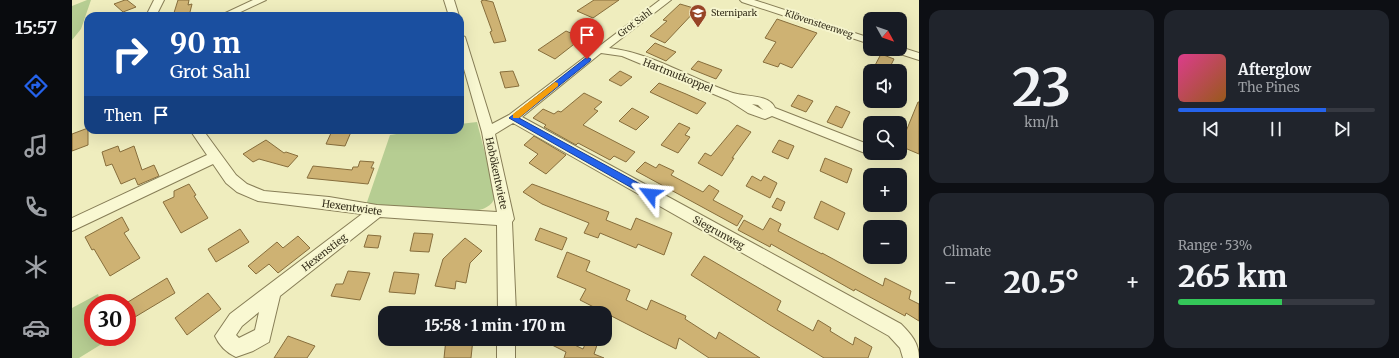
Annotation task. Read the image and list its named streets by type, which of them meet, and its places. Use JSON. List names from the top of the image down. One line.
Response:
{"streets":{"street":["Grot Sahl","Klövensteenweg","Hartmutkoppel","Hobökentwiete","Hexentwiete","Siegrunweg","Hexenstieg"]},"crossings":[["Grot Sahl","Hartmutkoppel"],["Grot Sahl","Hobökentwiete"],["Grot Sahl","Siegrunweg"],["Hobökentwiete","Hexentwiete"],["Hexentwiete","Hexenstieg"]],"places":{"school or university":["Sternipark"]},"north":"bottom right","page":{"tabs":"15:57","tile":[["23","km/h"],"Climate",["Range · 53%","265 km"]],"map_buttons":["+","−"],"turn":["90 m","Grot Sahl"],"song":["Afterglow","The Pines"],"then":"Then","heat":["−","20.5°","+"],"limit":"30","trip":"15:58 · 1 min · 170 m"}}
